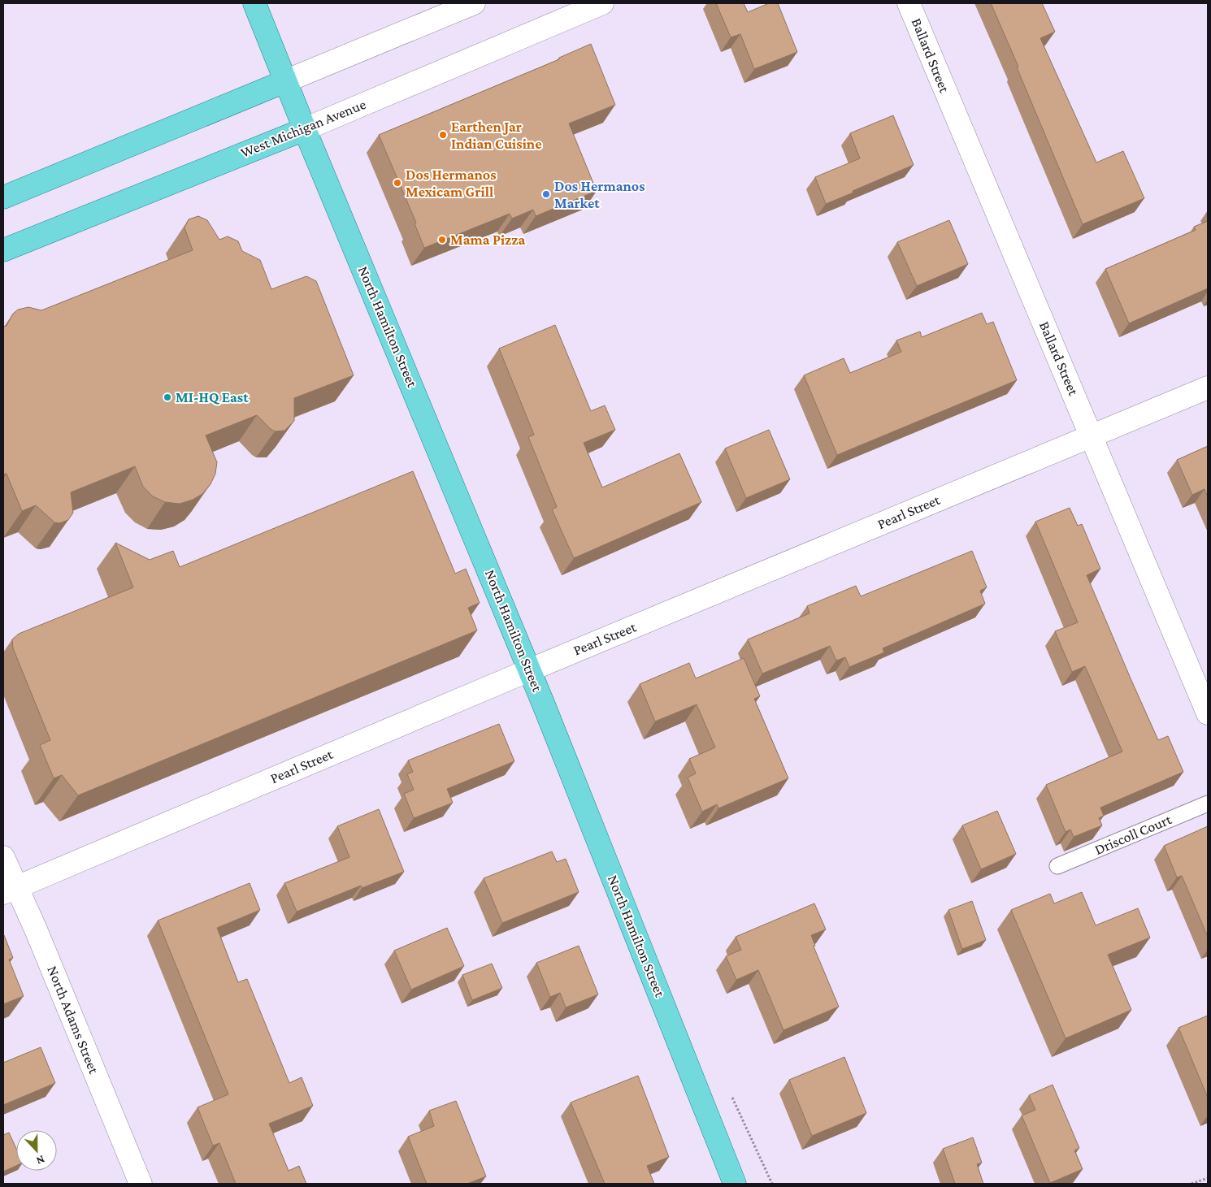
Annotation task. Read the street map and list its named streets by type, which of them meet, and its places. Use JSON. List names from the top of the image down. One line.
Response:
{"streets":{"main road":["West Michigan Avenue","North Hamilton Street"],"street":["Ballard Street","Pearl Street","North Adams Street"],"lane":["Driscoll Court"]},"crossings":[["Ballard Street","Pearl Street"],["West Michigan Avenue","North Hamilton Street"],["North Hamilton Street","Pearl Street"],["Pearl Street","North Adams Street"]],"places":["Earthen Jar Indian Cuisine","Dos Hermanos Mexicam Grill","Dos Hermanos Market","Mama Pizza","MI-HQ East"],"north":"bottom"}
